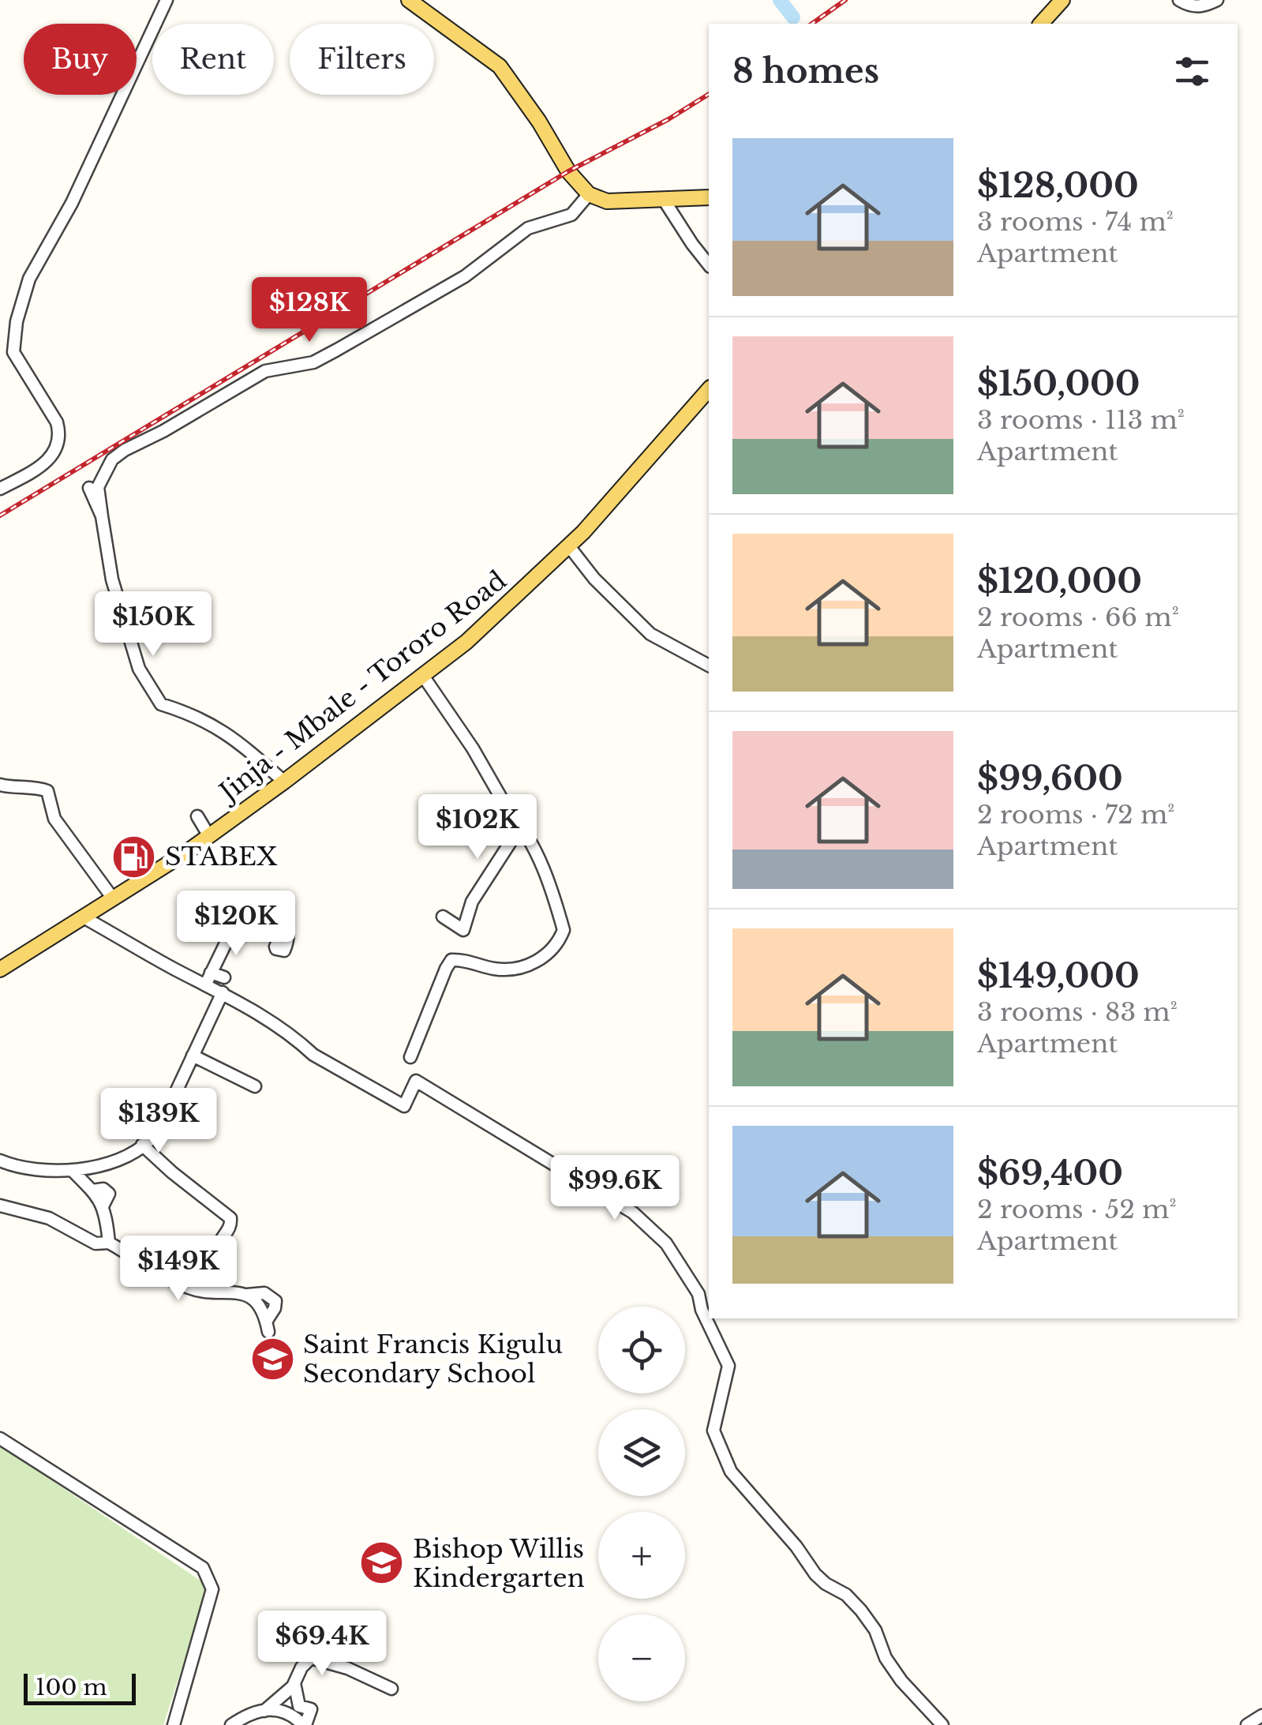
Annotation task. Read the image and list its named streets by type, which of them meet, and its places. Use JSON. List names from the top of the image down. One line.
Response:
{"streets":{"main road":["Jinja - Mbale - Tororo Road"]},"places":{"fuel station":["STABEX"],"school or university":["Saint Francis Kigulu Secondary School","Bishop Willis Kindergarten"]},"scale_bar":"100 m","page":{"chip":["Buy","Rent","Filters"],"heading":"8 homes","list":[{"name":"$128,000","note":"3 rooms · 74 m² · Apartment"},{"name":"$150,000","note":"3 rooms · 113 m² · Apartment"},{"name":"$120,000","note":"2 rooms · 66 m² · Apartment"},{"name":"$99,600","note":"2 rooms · 72 m² · Apartment"},{"name":"$149,000","note":"3 rooms · 83 m² · Apartment"},{"name":"$69,400","note":"2 rooms · 52 m² · Apartment"}],"price":["$128K","$150K","$102K","$120K","$139K","$99.6K","$149K","$69.4K"],"map_buttons":["+","−"],"scale":"100 m"}}
